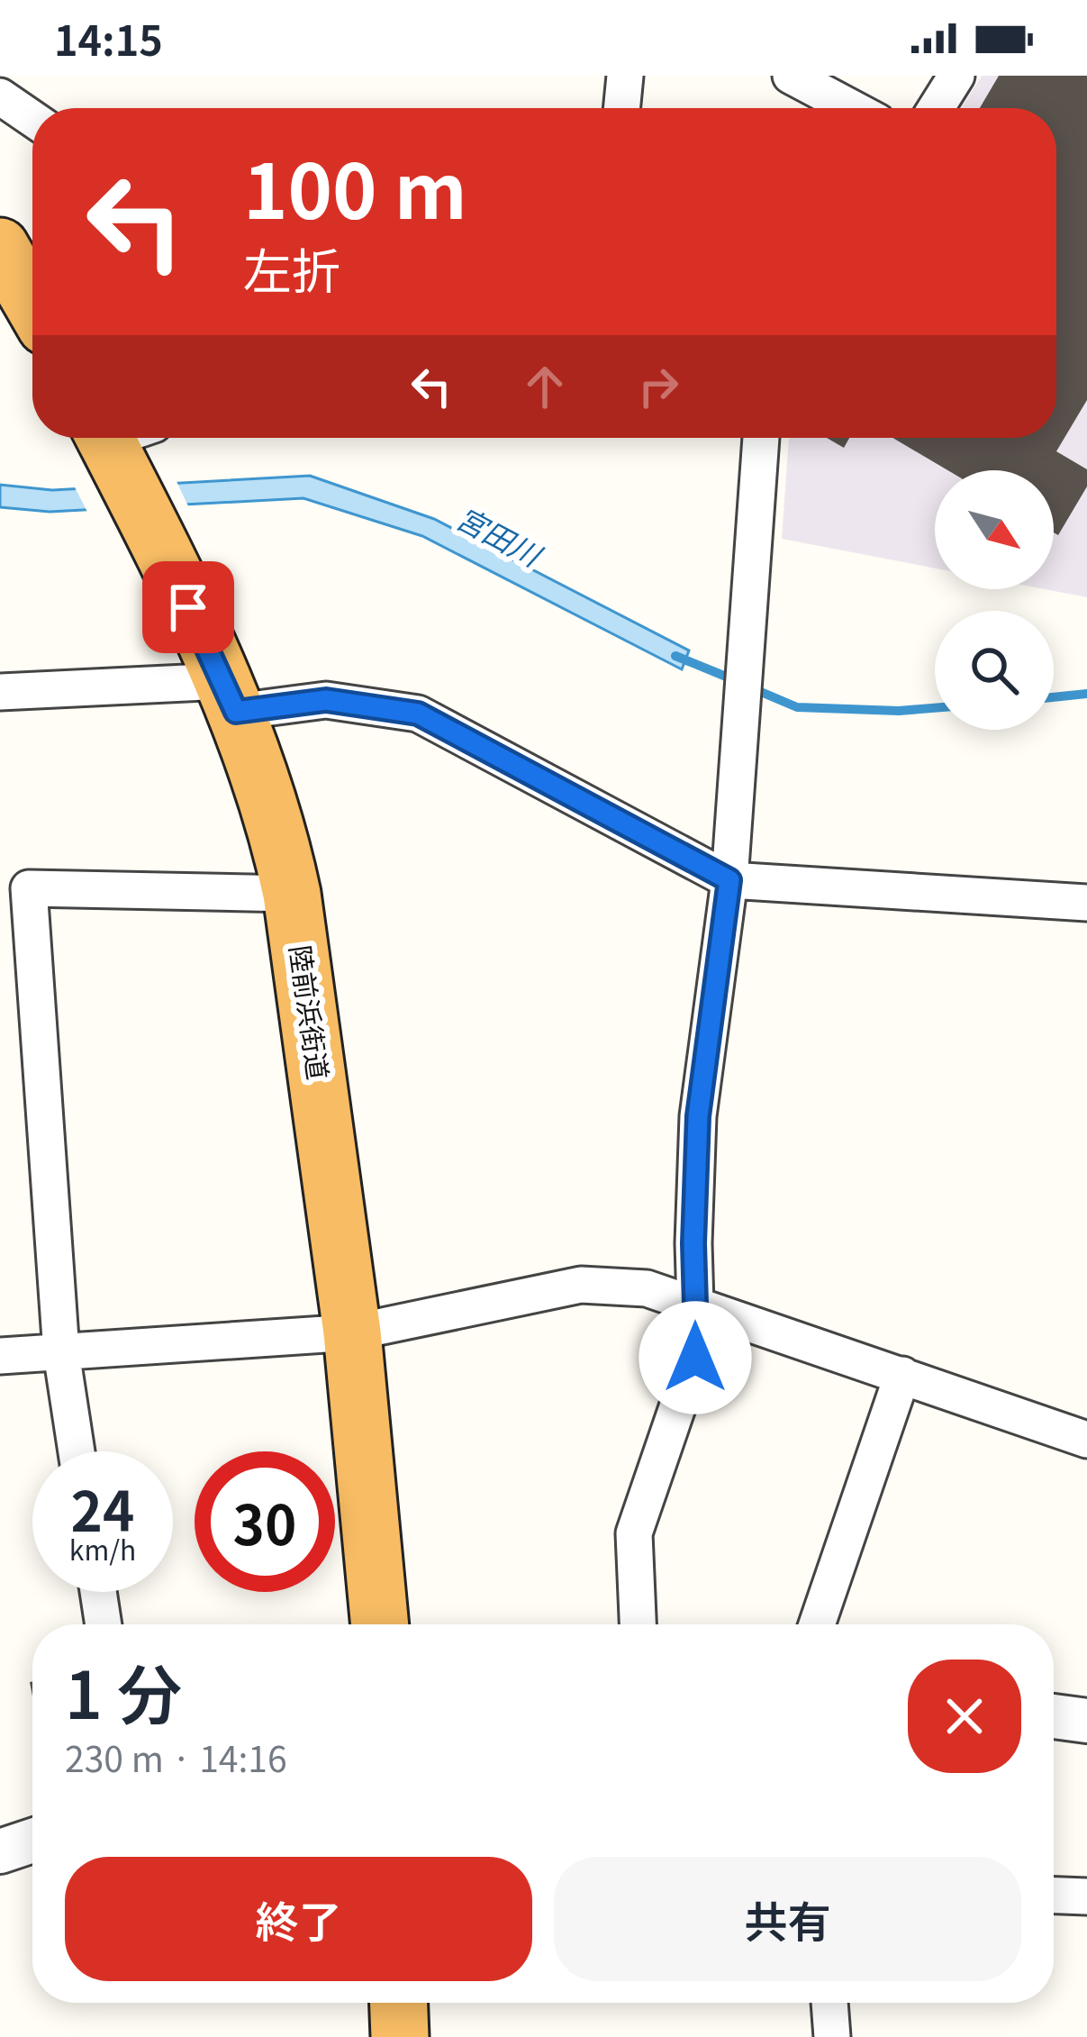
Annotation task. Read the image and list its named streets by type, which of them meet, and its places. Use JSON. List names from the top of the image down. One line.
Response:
{"streets":{"highway":["陸前浜街道"]},"water":["宮田川"],"north":"bottom right","page":{"status":"14:15","turn":["100 m","左折"],"speed":"24 km/h","limit":"30","heading":["1 分","230 m · 14:16"],"buttons":["終了","共有"]}}
